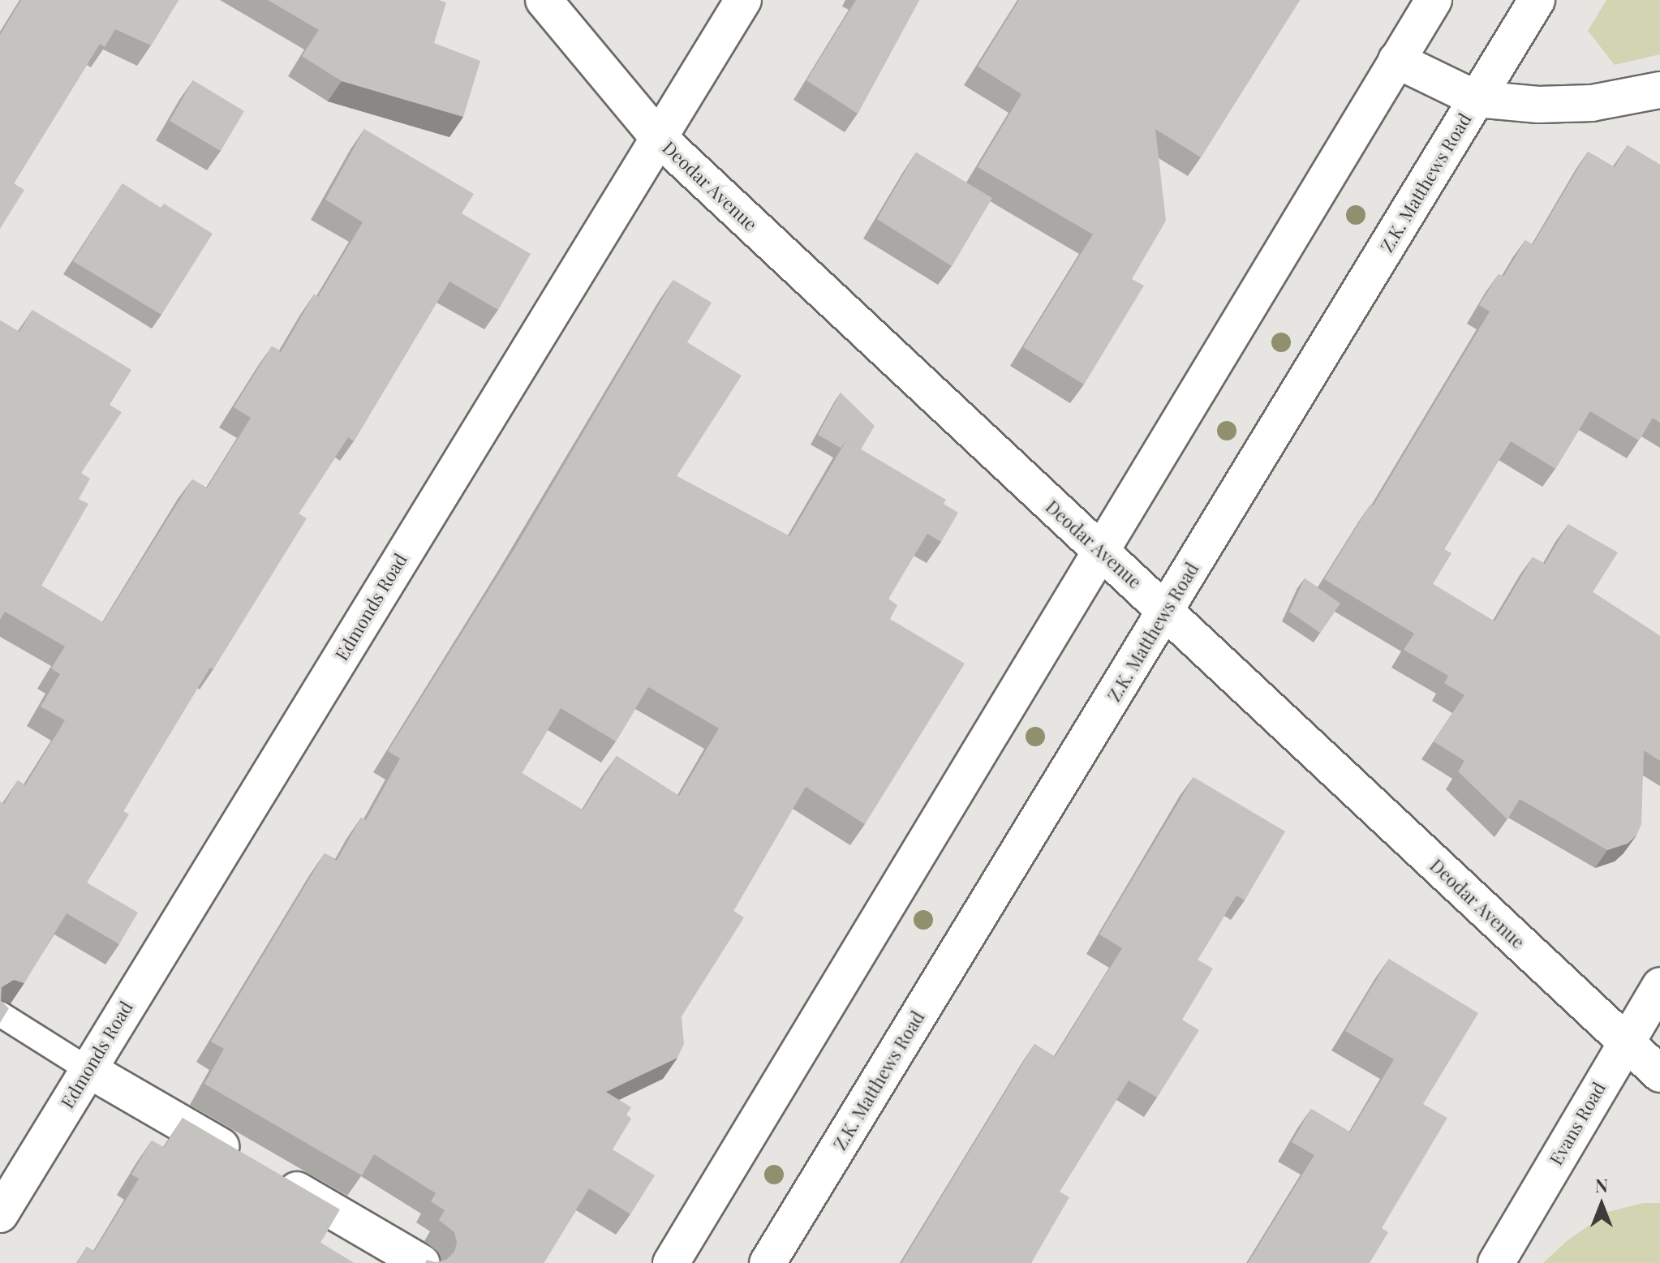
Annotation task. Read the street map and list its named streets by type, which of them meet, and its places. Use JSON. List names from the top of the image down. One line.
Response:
{"streets":{"street":["Z.K. Matthews Road","Deodar Avenue","Edmonds Road","Evans Road"]},"crossings":[["Z.K. Matthews Road","Deodar Avenue"],["Deodar Avenue","Edmonds Road"],["Deodar Avenue","Evans Road"]],"north":"top"}
